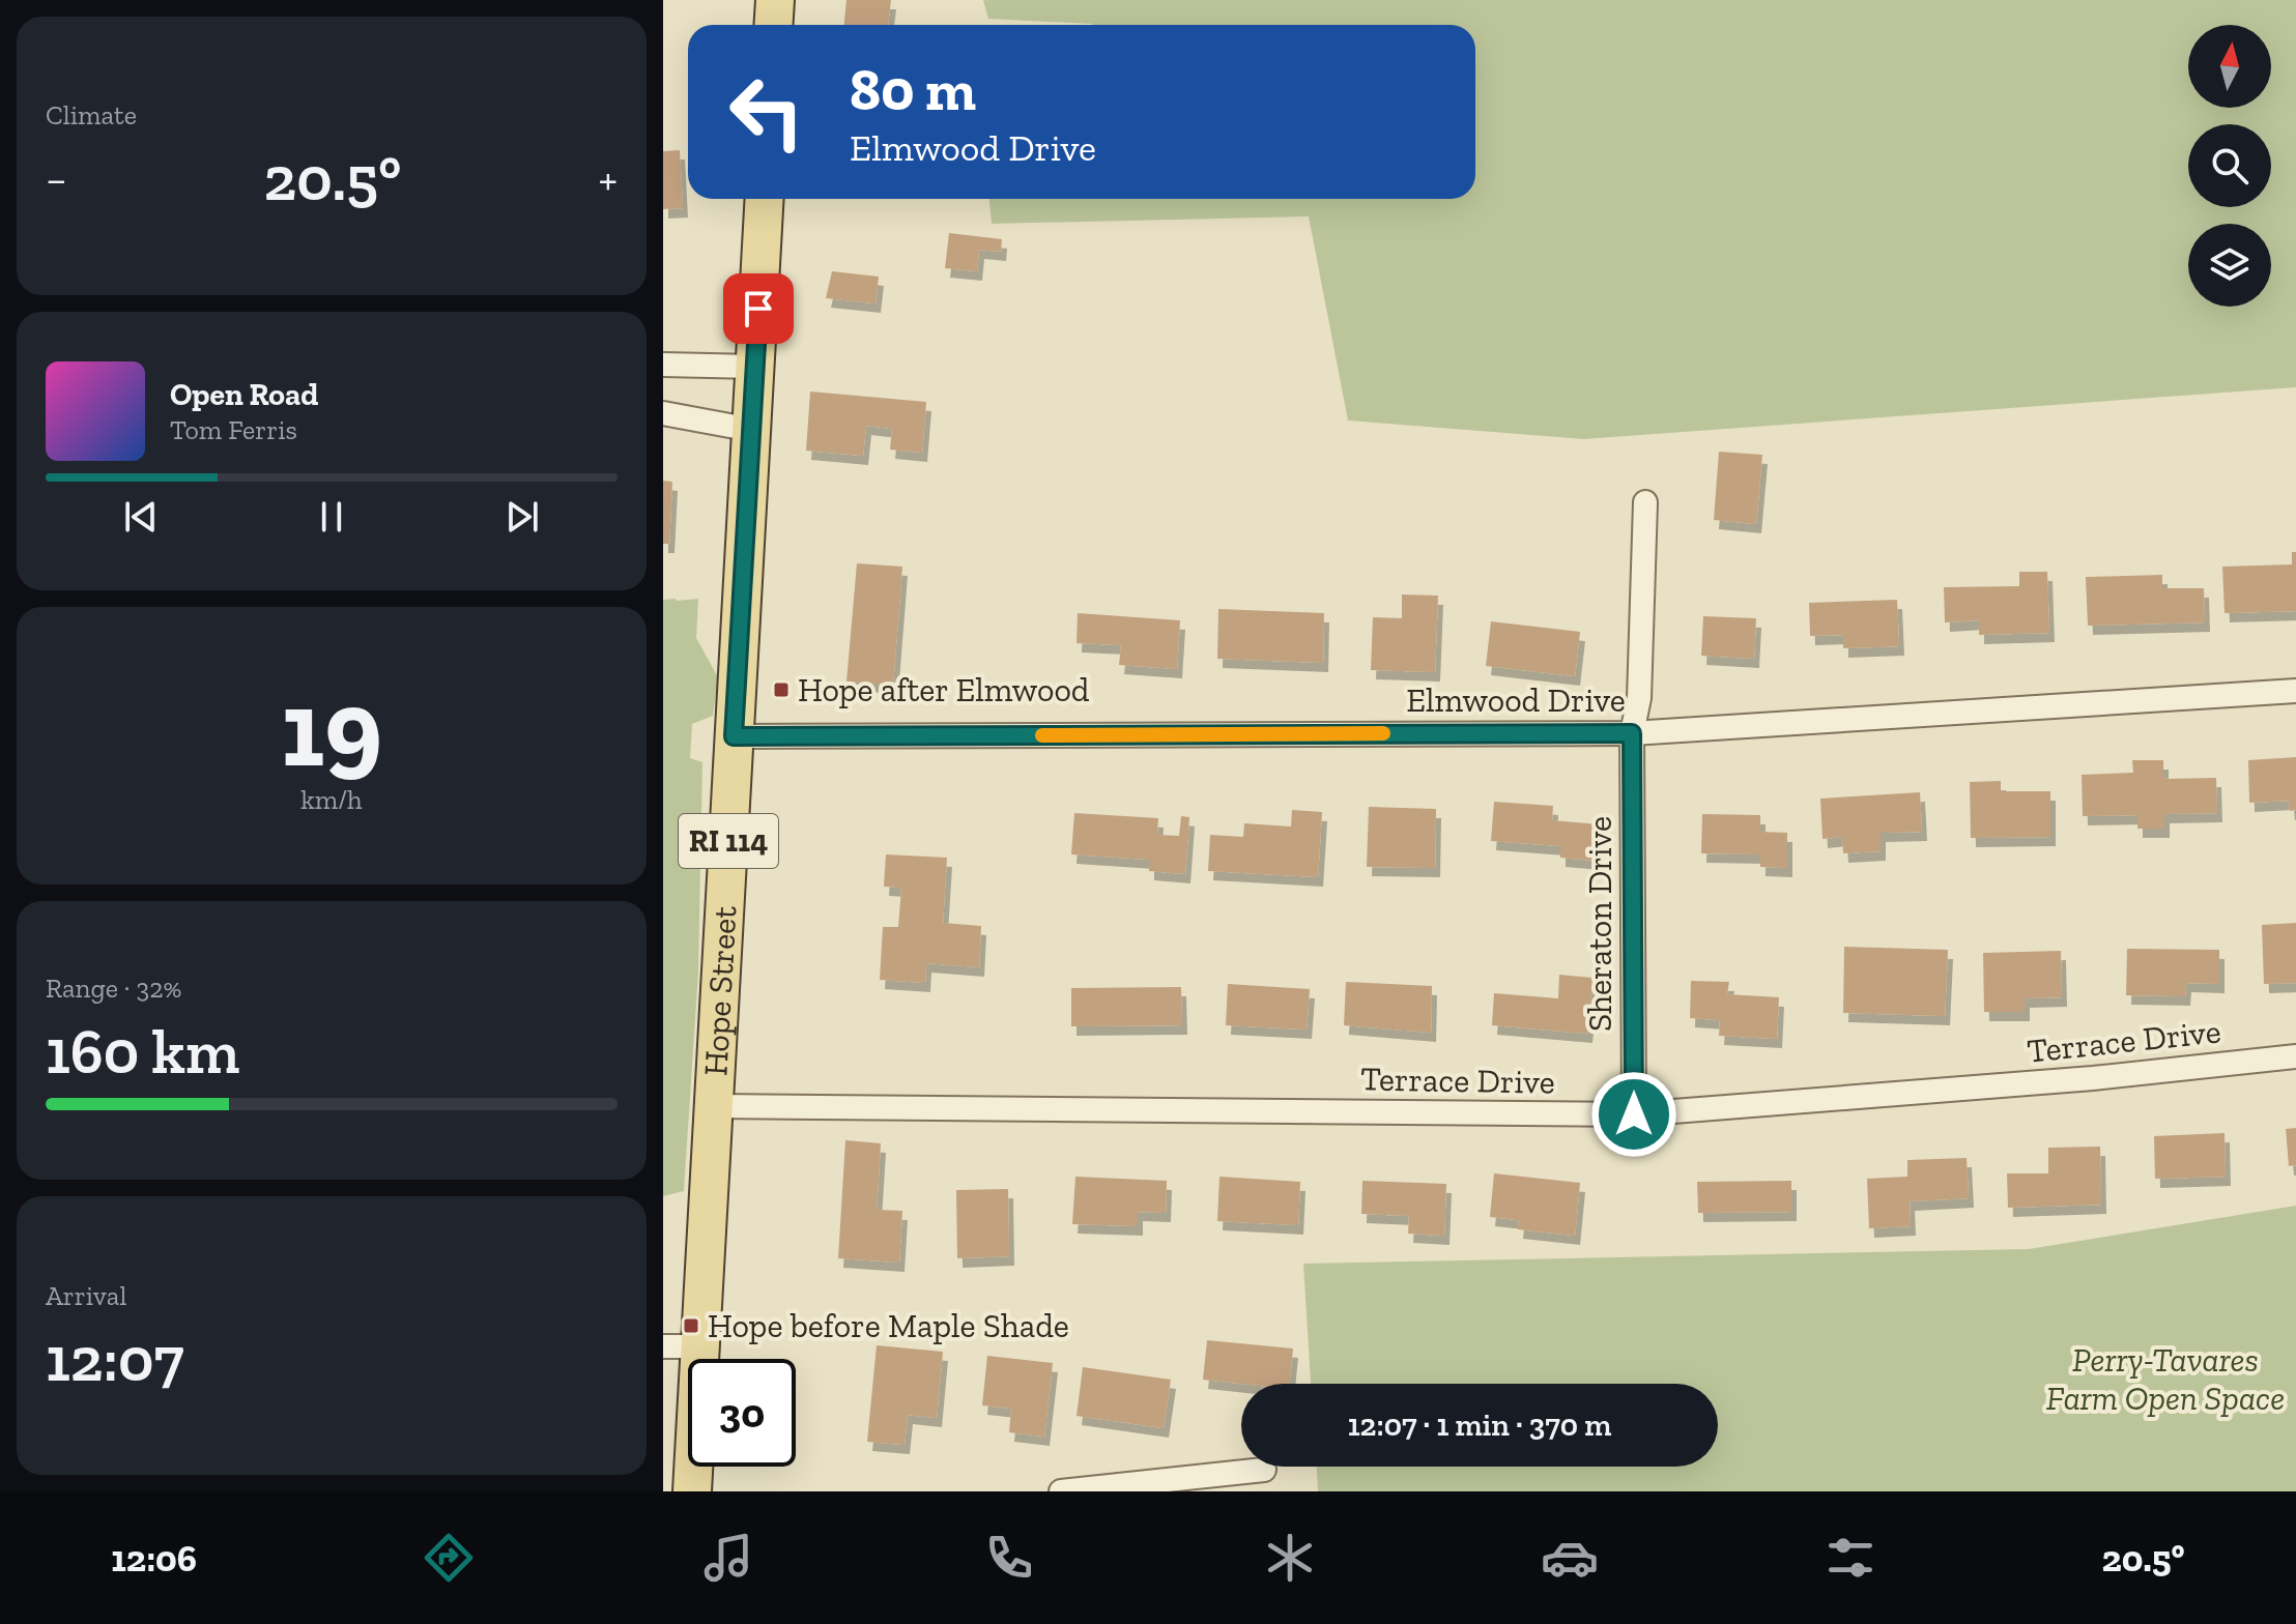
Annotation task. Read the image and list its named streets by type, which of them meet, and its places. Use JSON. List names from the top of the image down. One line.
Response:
{"streets":{"main road":["RI 114","Hope Street"],"street":["Elmwood Drive","Sheraton Drive","Terrace Drive"]},"crossings":[["Elmwood Drive","Sheraton Drive"],["Elmwood Drive","Hope Street"],["Sheraton Drive","Terrace Drive"],["Hope Street","Terrace Drive"]],"parks":["Perry-Tavares Farm Open Space"],"places":{"transit":["Hope after Elmwood","Hope before Maple Shade"]},"north":"top","page":{"tile":["Climate",["19","km/h"],["Range · 32%","160 km"],["Arrival","12:07"]],"turn":["80 m","Elmwood Drive"],"heat":["−","20.5°","+"],"song":["Open Road","Tom Ferris"],"limit":"30","trip":"12:07 · 1 min · 370 m","tabs":["12:06","20.5°"]}}
